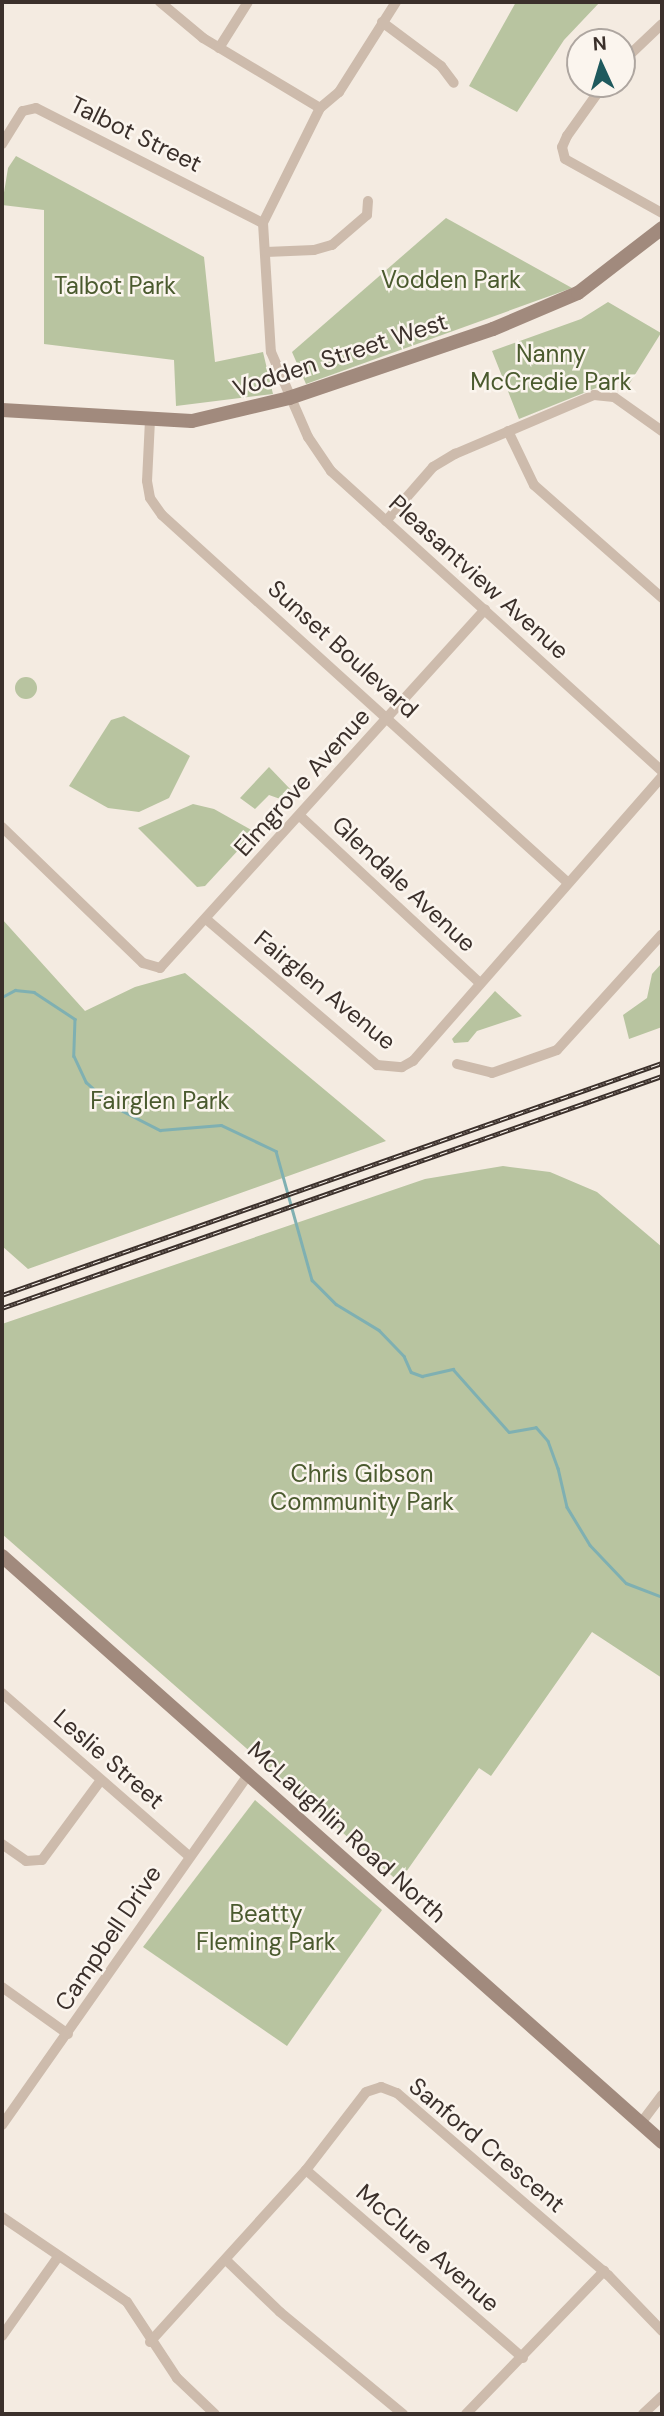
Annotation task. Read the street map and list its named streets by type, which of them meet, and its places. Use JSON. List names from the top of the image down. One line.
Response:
{"streets":{"main road":["Vodden Street West","McLaughlin Road North"],"street":["Talbot Street","Pleasantview Avenue","Sunset Boulevard","Elmgrove Avenue","Glendale Avenue","Fairglen Avenue","Leslie Street","Campbell Drive","Sanford Crescent","McClure Avenue"]},"crossings":[["Talbot Street","Pleasantview Avenue"],["Vodden Street West","Pleasantview Avenue"],["Vodden Street West","Sunset Boulevard"],["Pleasantview Avenue","Elmgrove Avenue"],["Sunset Boulevard","Elmgrove Avenue"],["Sunset Boulevard","Fairglen Avenue"],["Elmgrove Avenue","Glendale Avenue"],["Elmgrove Avenue","Fairglen Avenue"],["Glendale Avenue","Fairglen Avenue"],["Leslie Street","Campbell Drive"],["McLaughlin Road North","Campbell Drive"],["Sanford Crescent","McClure Avenue"]],"parks":["Vodden Park","Talbot Park","Nanny McCredie Park","Fairglen Park","Chris Gibson Community Park","Beatty Fleming Park"],"north":"top"}
